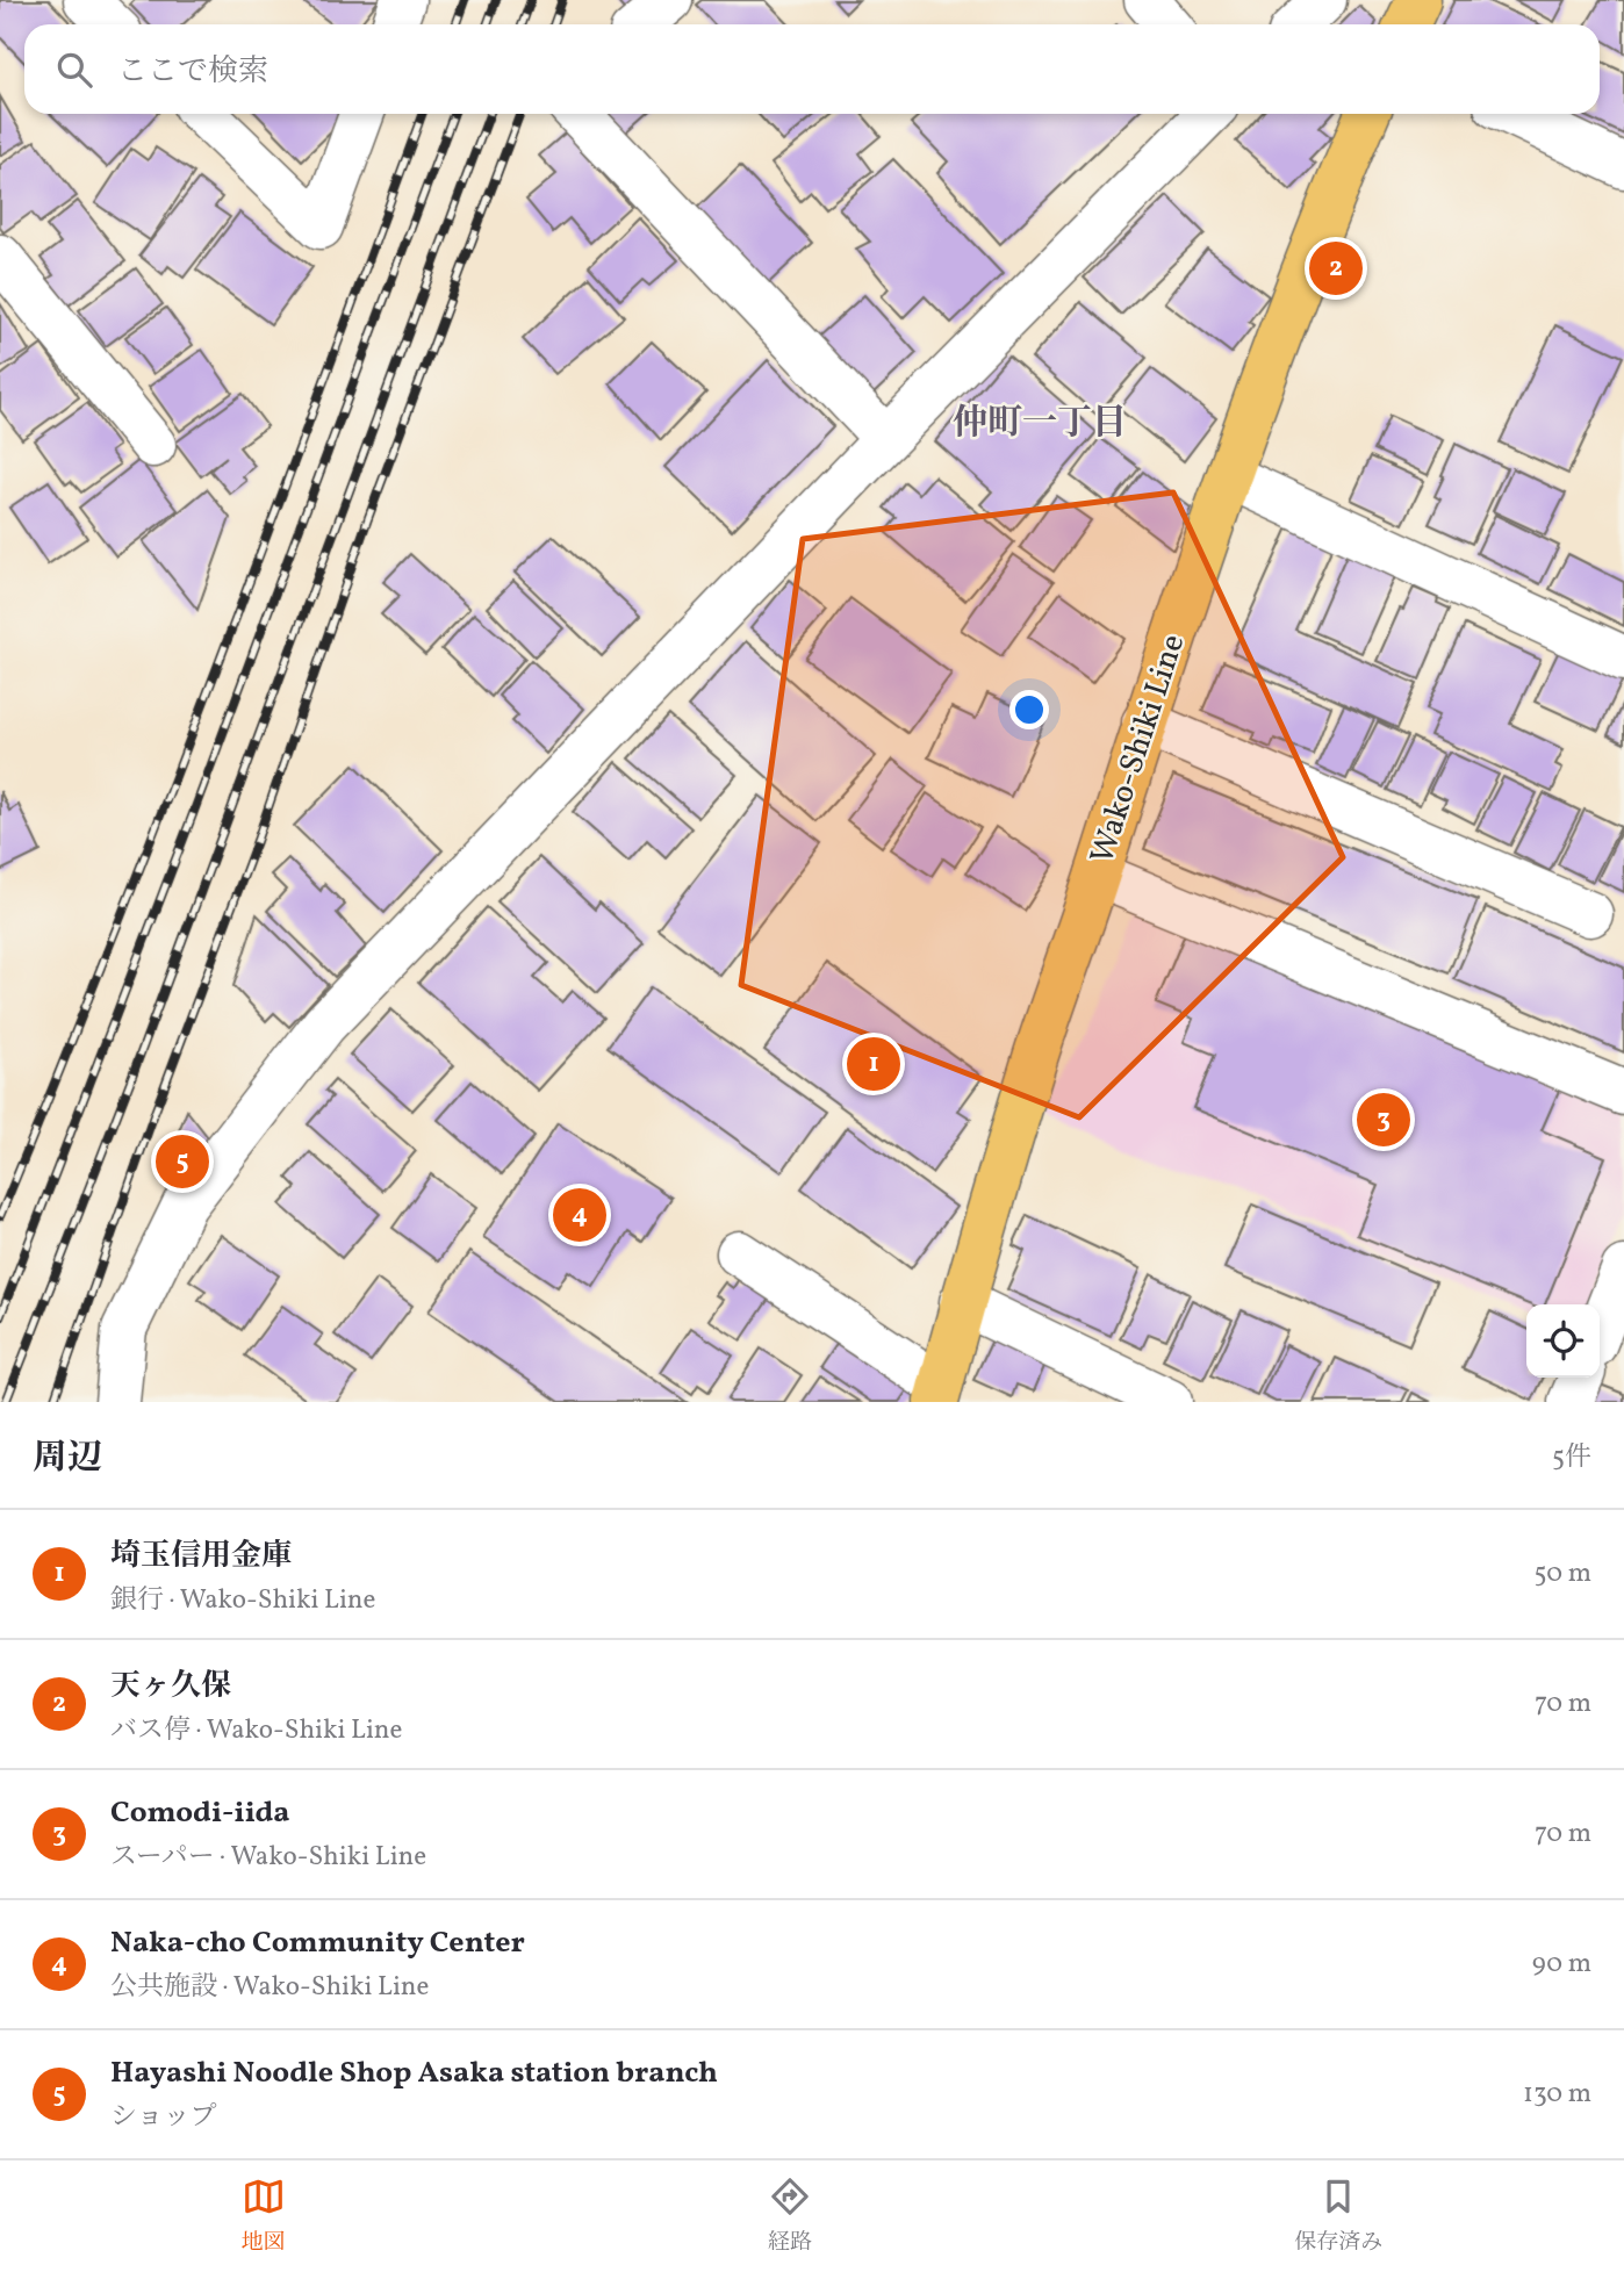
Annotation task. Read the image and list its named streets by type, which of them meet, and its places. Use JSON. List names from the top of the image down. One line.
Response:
{"streets":{"main road":["Wako-Shiki Line"]},"districts":["仲町一丁目"],"page":{"search":"ここで検索","pins":["2","1","3","5","4"],"heading":["周辺","5件"],"list":[{"mark":"1","name":"埼玉信用金庫","note":"銀行 · Wako-Shiki Line","value":"50 m"},{"mark":"2","name":"天ヶ久保","note":"バス停 · Wako-Shiki Line","value":"70 m"},{"mark":"3","name":"Comodi-iida","note":"スーパー · Wako-Shiki Line","value":"70 m"},{"mark":"4","name":"Naka-cho Community Center","note":"公共施設 · Wako-Shiki Line","value":"90 m"},{"mark":"5","name":"Hayashi Noodle Shop Asaka station branch","note":"ショップ","value":"130 m"}],"nav":["地図","経路","保存済み"]}}
